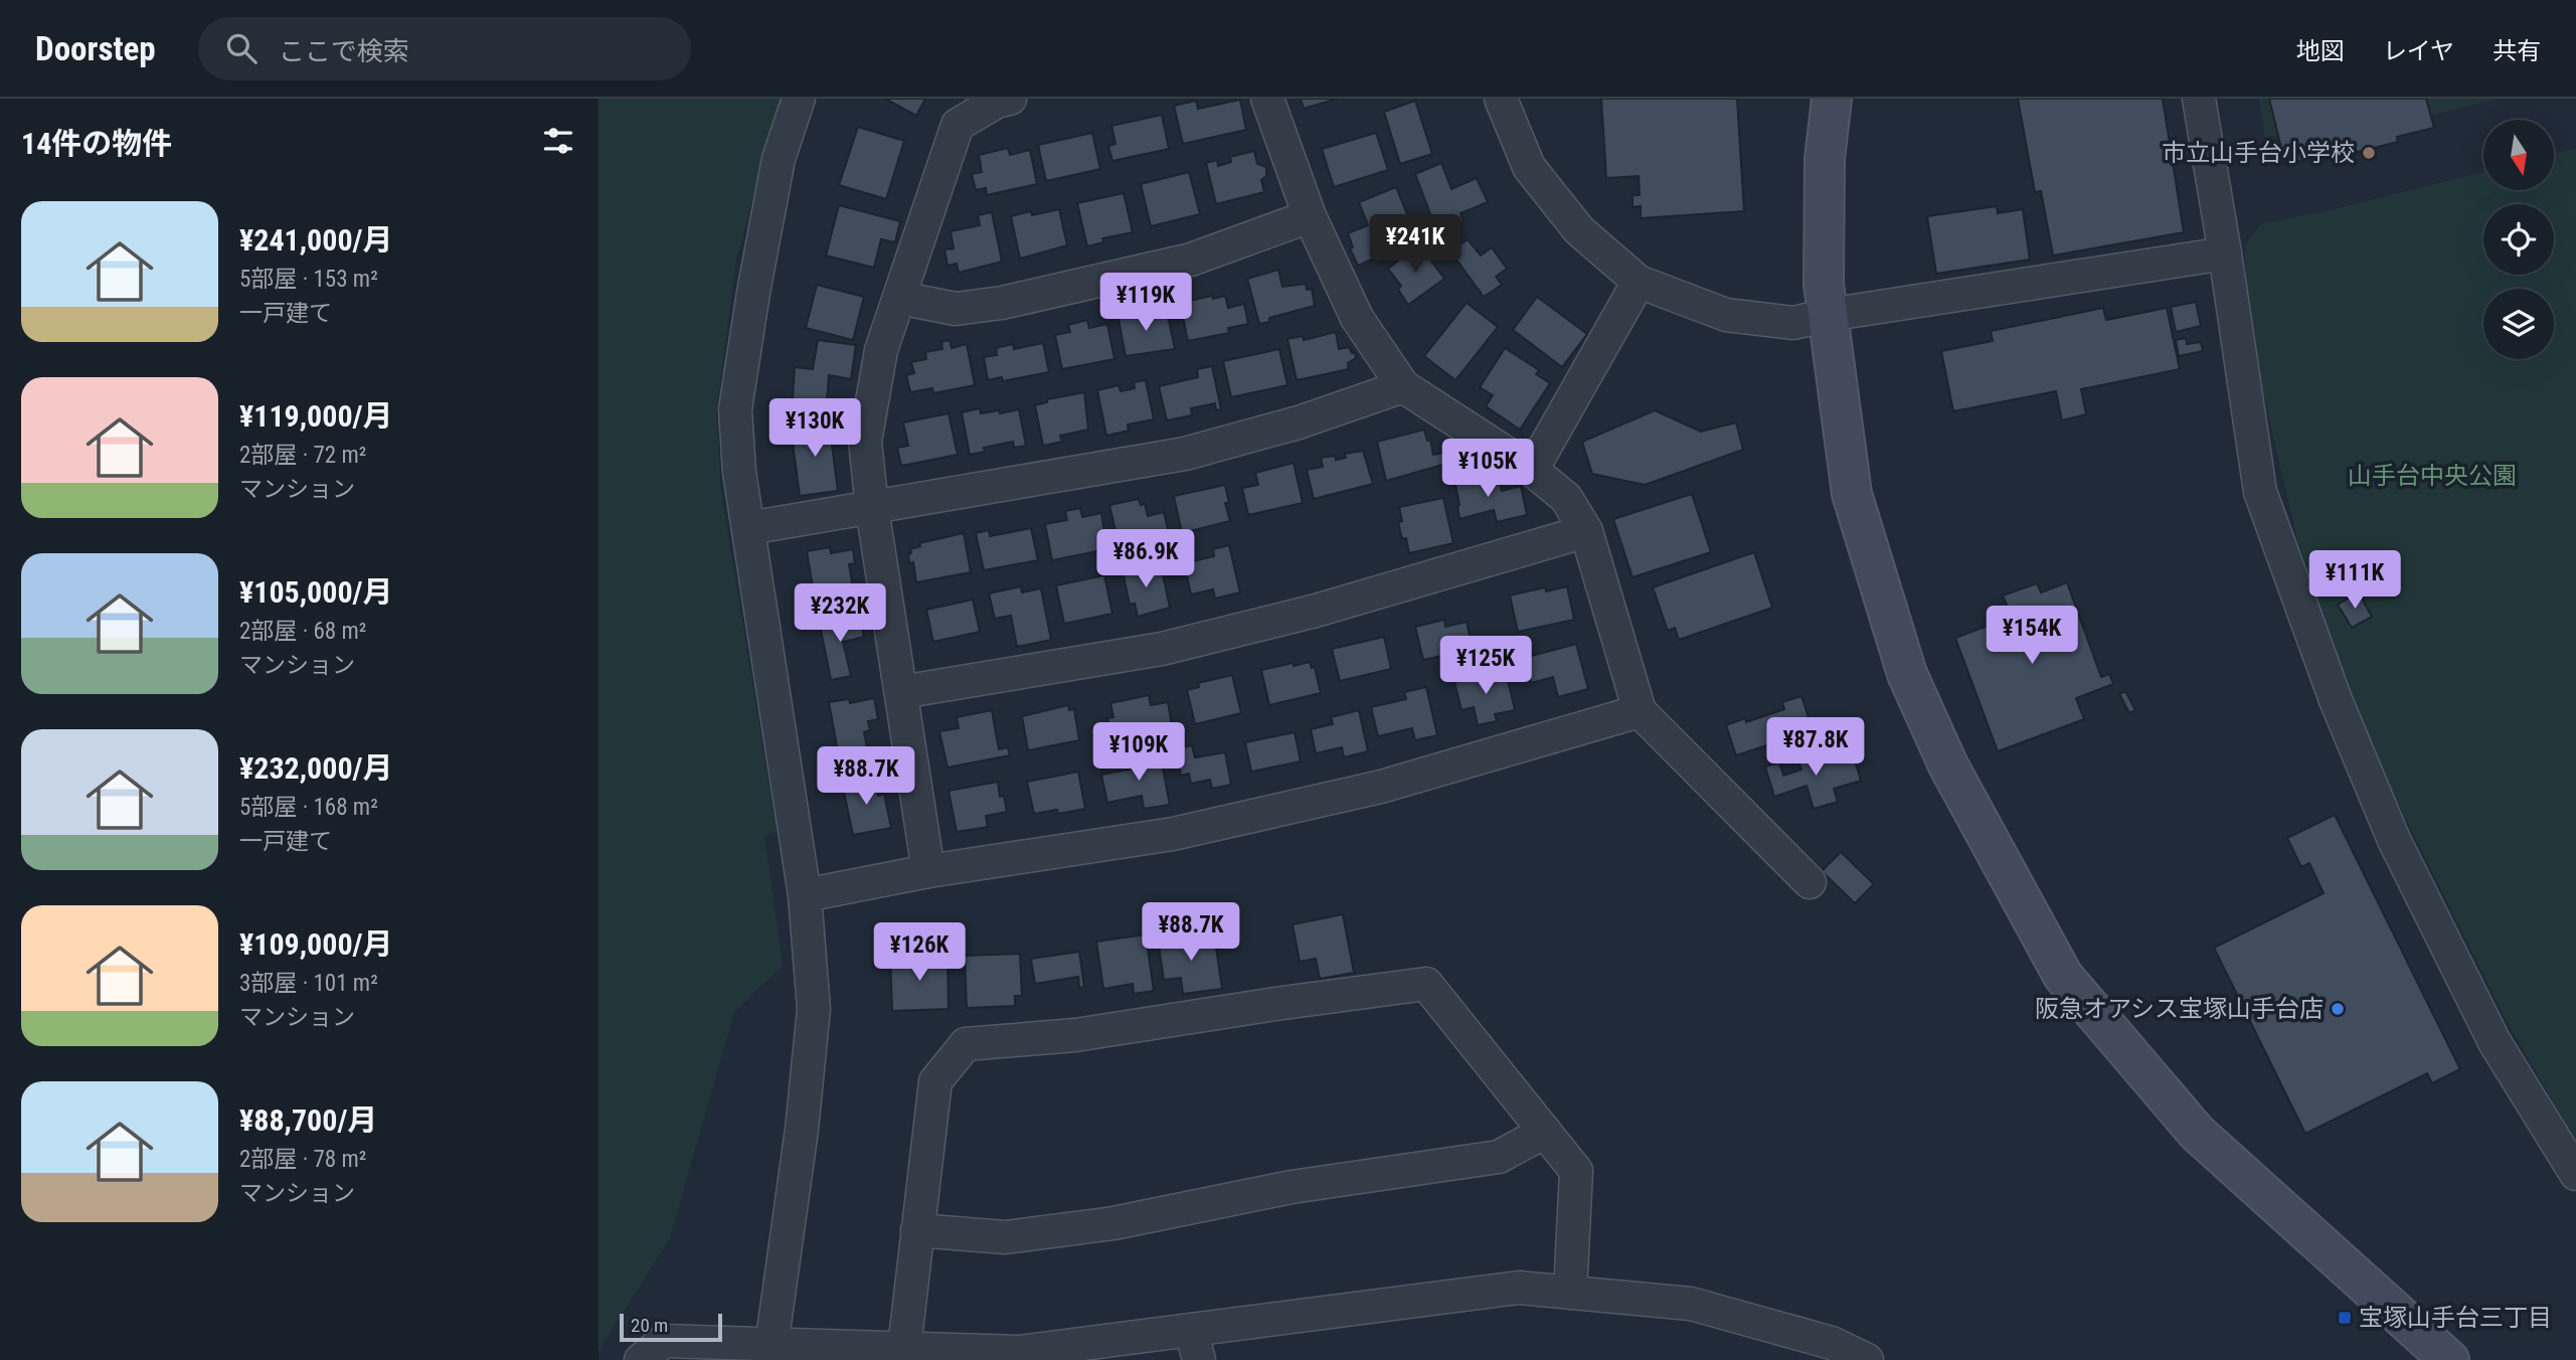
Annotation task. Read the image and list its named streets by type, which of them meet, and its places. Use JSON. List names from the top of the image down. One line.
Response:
{"parks":["山手台中央公園"],"places":{"other":["市立山手台小学校","阪急オアシス宝塚山手台店"],"transit":["宝塚山手台三丁目"]},"scale_bar":"20 m","north":"bottom","page":{"header":"Doorstep","search":"ここで検索","nav":["地図","レイヤ","共有"],"heading":"14件の物件","list":[{"name":"¥241,000/月","note":"5部屋 · 153 m² · 一戸建て"},{"name":"¥119,000/月","note":"2部屋 · 72 m² · マンション"},{"name":"¥105,000/月","note":"2部屋 · 68 m² · マンション"},{"name":"¥232,000/月","note":"5部屋 · 168 m² · 一戸建て"},{"name":"¥109,000/月","note":"3部屋 · 101 m² · マンション"},{"name":"¥88,700/月","note":"2部屋 · 78 m² · マンション"}],"price":["¥241K","¥119K","¥130K","¥105K","¥86.9K","¥111K","¥232K","¥154K","¥125K","¥87.8K","¥109K","¥88.7K","¥88.7K","¥126K"],"scale":"20 m"}}
